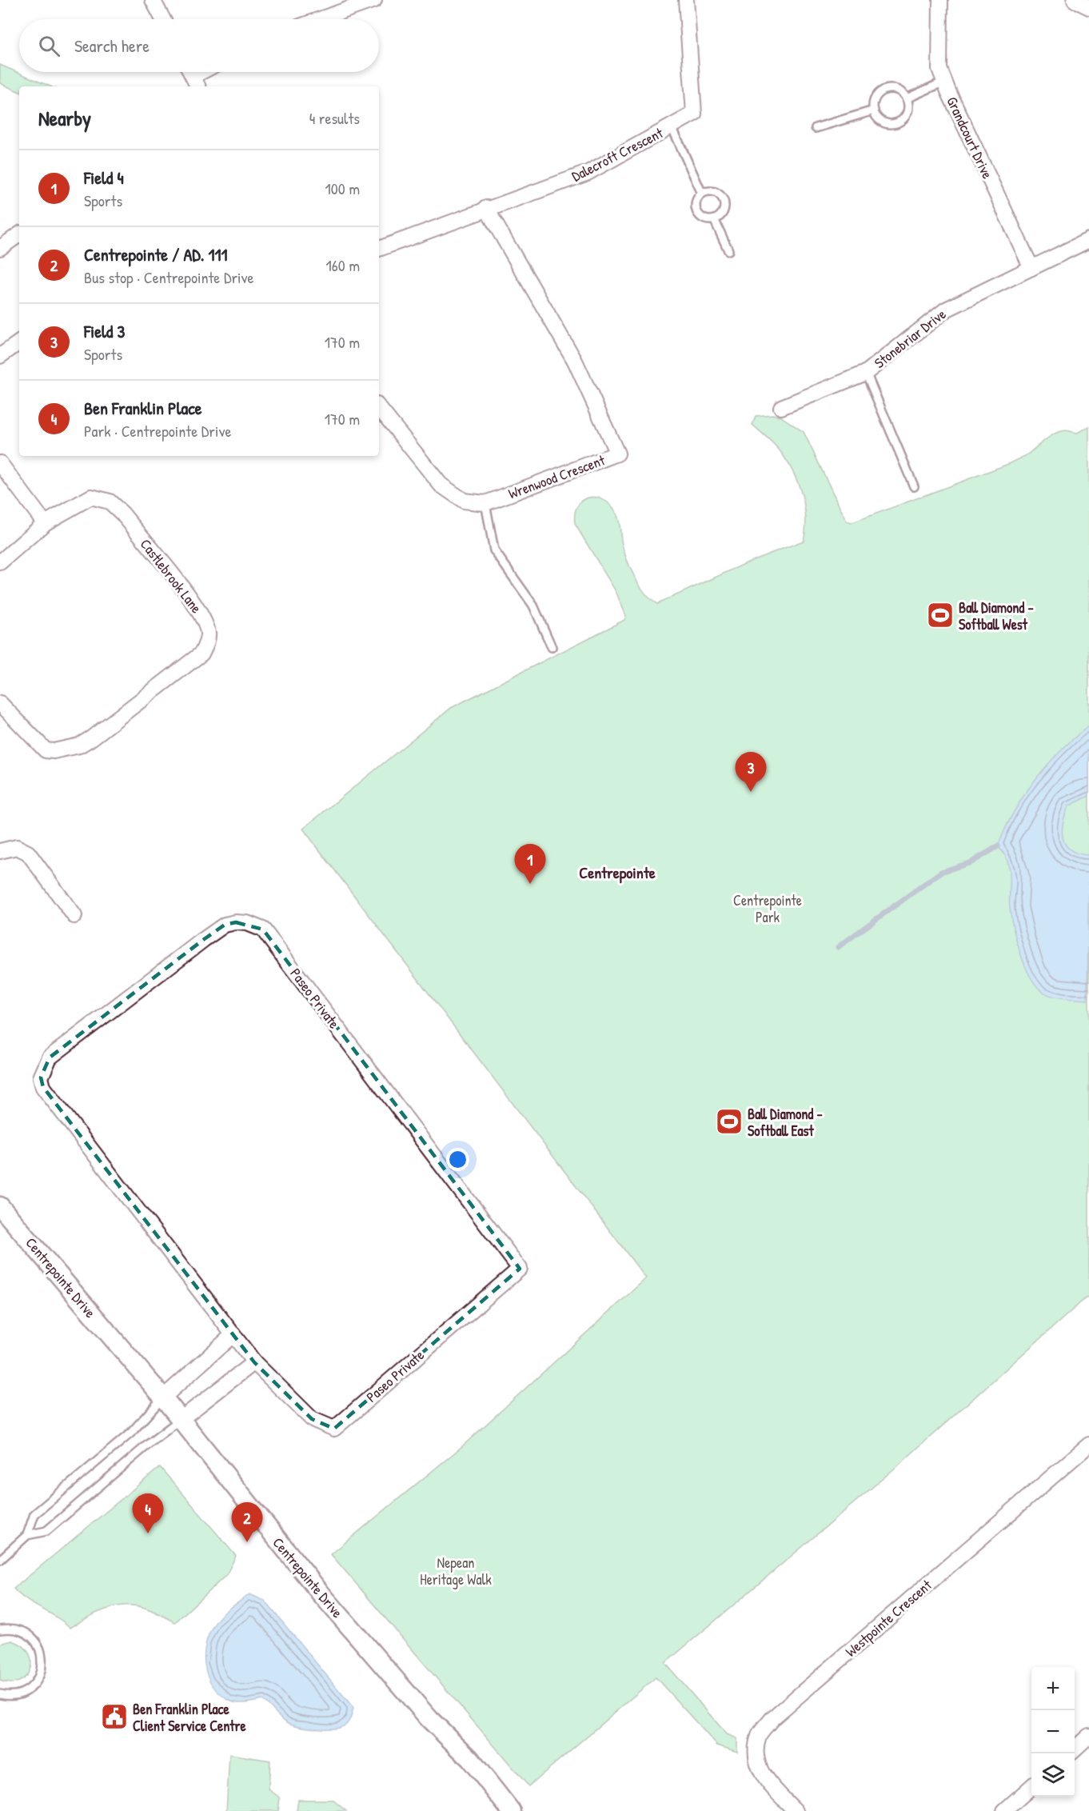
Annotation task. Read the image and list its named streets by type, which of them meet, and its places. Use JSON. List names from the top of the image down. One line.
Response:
{"streets":{"street":["Grandcourt Drive","Dalecroft Crescent","Stonebriar Drive","Wrenwood Crescent","Castlebrook Lane","Paseo Private","Centrepointe Drive","Westpointe Crescent"]},"crossings":[["Grandcourt Drive","Stonebriar Drive"],["Dalecroft Crescent","Wrenwood Crescent"]],"districts":["Centrepointe"],"parks":["Centrepointe Park","Nepean Heritage Walk"],"places":{"sports":["Ball Diamond - Softball West","Ball Diamond - Softball East"],"public building":["Ben Franklin Place Client Service Centre"]},"page":{"search":"Search here","heading":["Nearby","4 results"],"list":[{"mark":"1","name":"Field 4","note":"Sports","value":"100 m"},{"mark":"2","name":"Centrepointe / AD. 111","note":"Bus stop · Centrepointe Drive","value":"160 m"},{"mark":"3","name":"Field 3","note":"Sports","value":"170 m"},{"mark":"4","name":"Ben Franklin Place","note":"Park · Centrepointe Drive","value":"170 m"}],"pins":["3","1","4","2"],"map_buttons":["+","−"]}}
